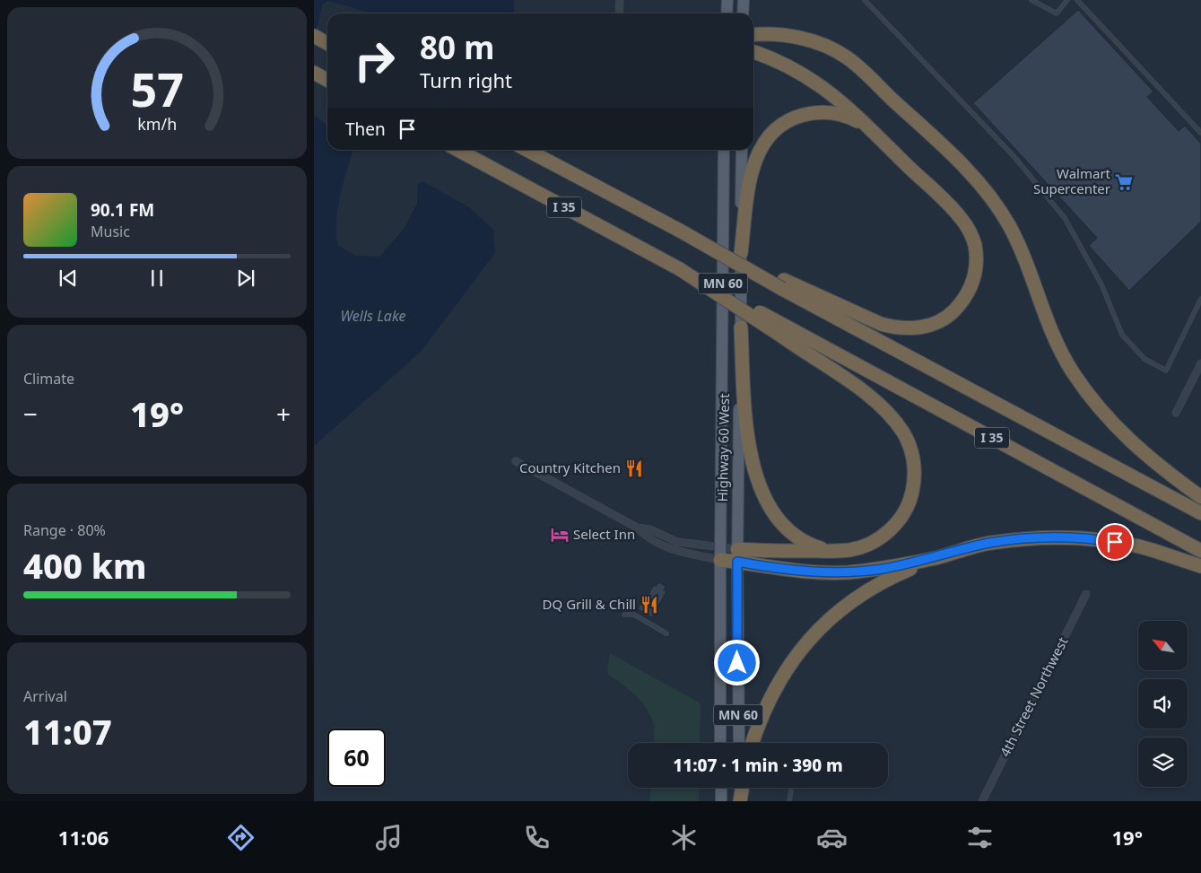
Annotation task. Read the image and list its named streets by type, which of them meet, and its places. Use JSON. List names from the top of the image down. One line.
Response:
{"streets":{"highway":["I 35"],"main road":["MN 60","Highway 60 West"],"street":["4th Street Northwest"]},"water":["Wells Lake"],"places":{"supermarket":["Walmart Supercenter"],"restaurant":["Country Kitchen","DQ Grill & Chill"],"hotel":["Select Inn"]},"north":"top left","page":{"turn":["80 m","Turn right"],"then":"Then","song":["90.1 FM","Music"],"tile":["Climate",["Range · 80%","400 km"],["Arrival","11:07"]],"heat":["−","19°","+"],"limit":"60","trip":"11:07 · 1 min · 390 m","tabs":["11:06","19°"],"gauge":["57","km/h"]}}
